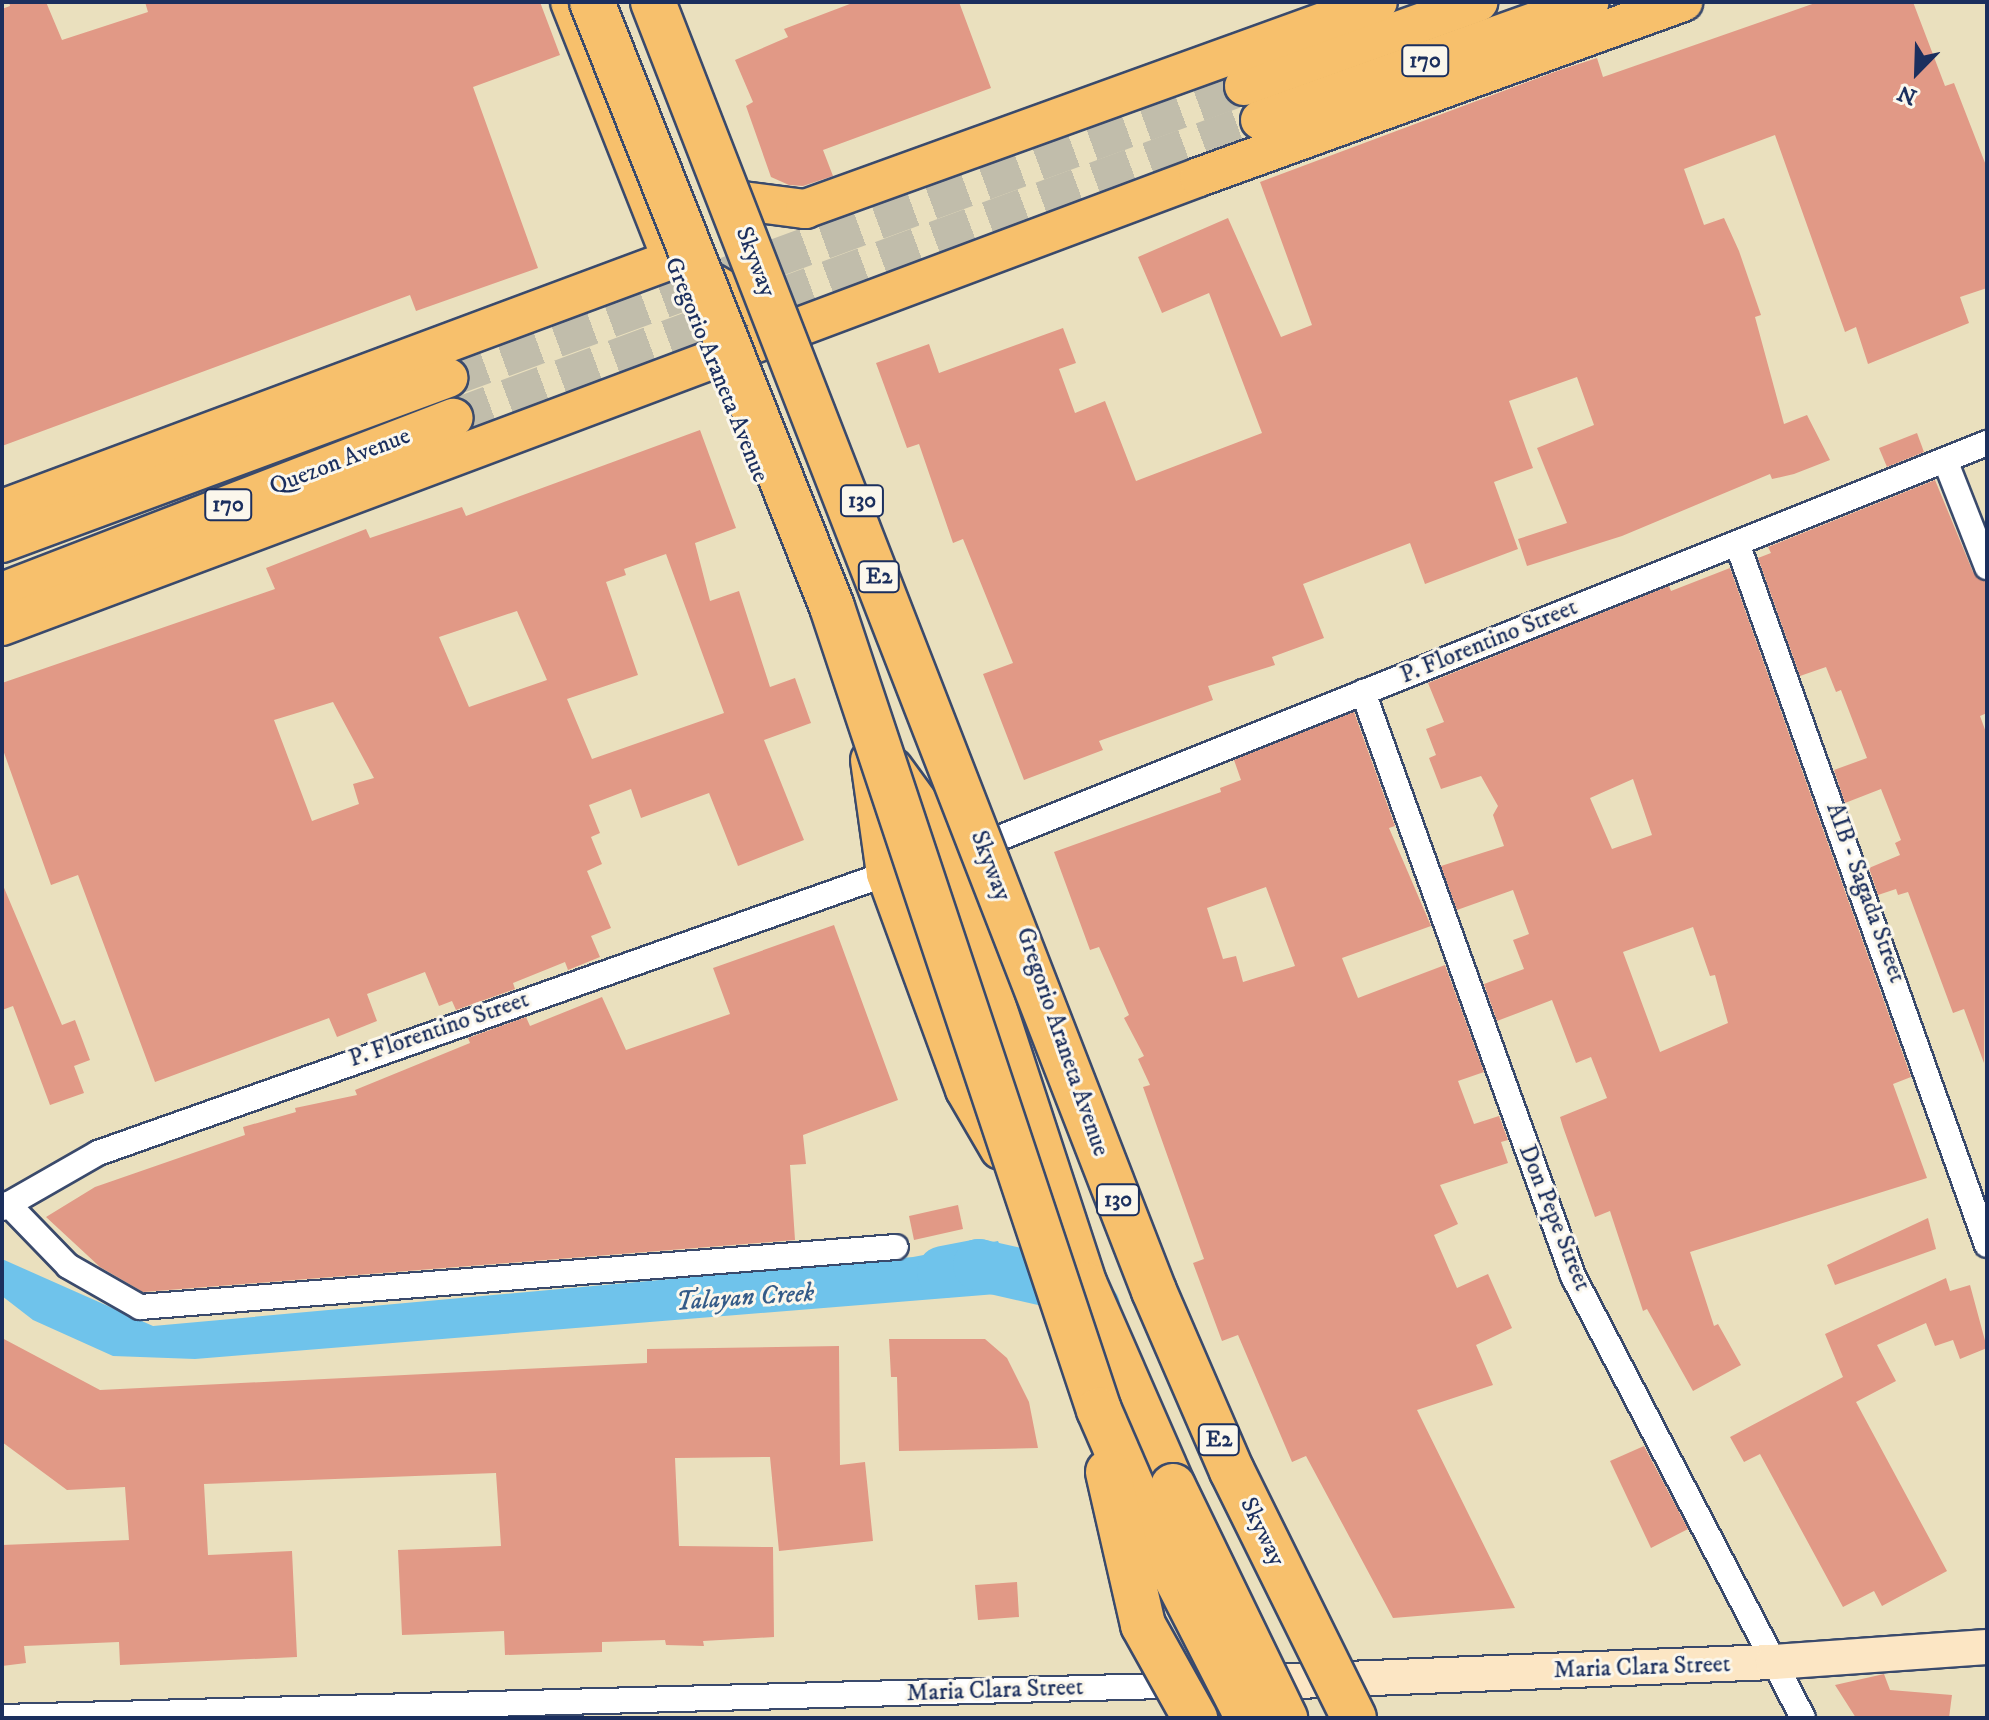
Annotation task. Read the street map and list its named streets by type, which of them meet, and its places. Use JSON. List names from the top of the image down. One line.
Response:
{"streets":{"highway":["Skyway","E2"],"main road":["170","Gregorio Araneta Avenue","Quezon Avenue","130"],"street":["P. Florentino Street","AIB - Sagada Street","Don Pepe Street","Maria Clara Street"]},"crossings":[["Gregorio Araneta Avenue","E2"],["Gregorio Araneta Avenue","P. Florentino Street"],["Gregorio Araneta Avenue","Maria Clara Street"],["E2","Maria Clara Street"],["P. Florentino Street","AIB - Sagada Street"],["P. Florentino Street","Don Pepe Street"],["Don Pepe Street","Maria Clara Street"]],"water":["Talayan Creek"],"north":"bottom left"}
